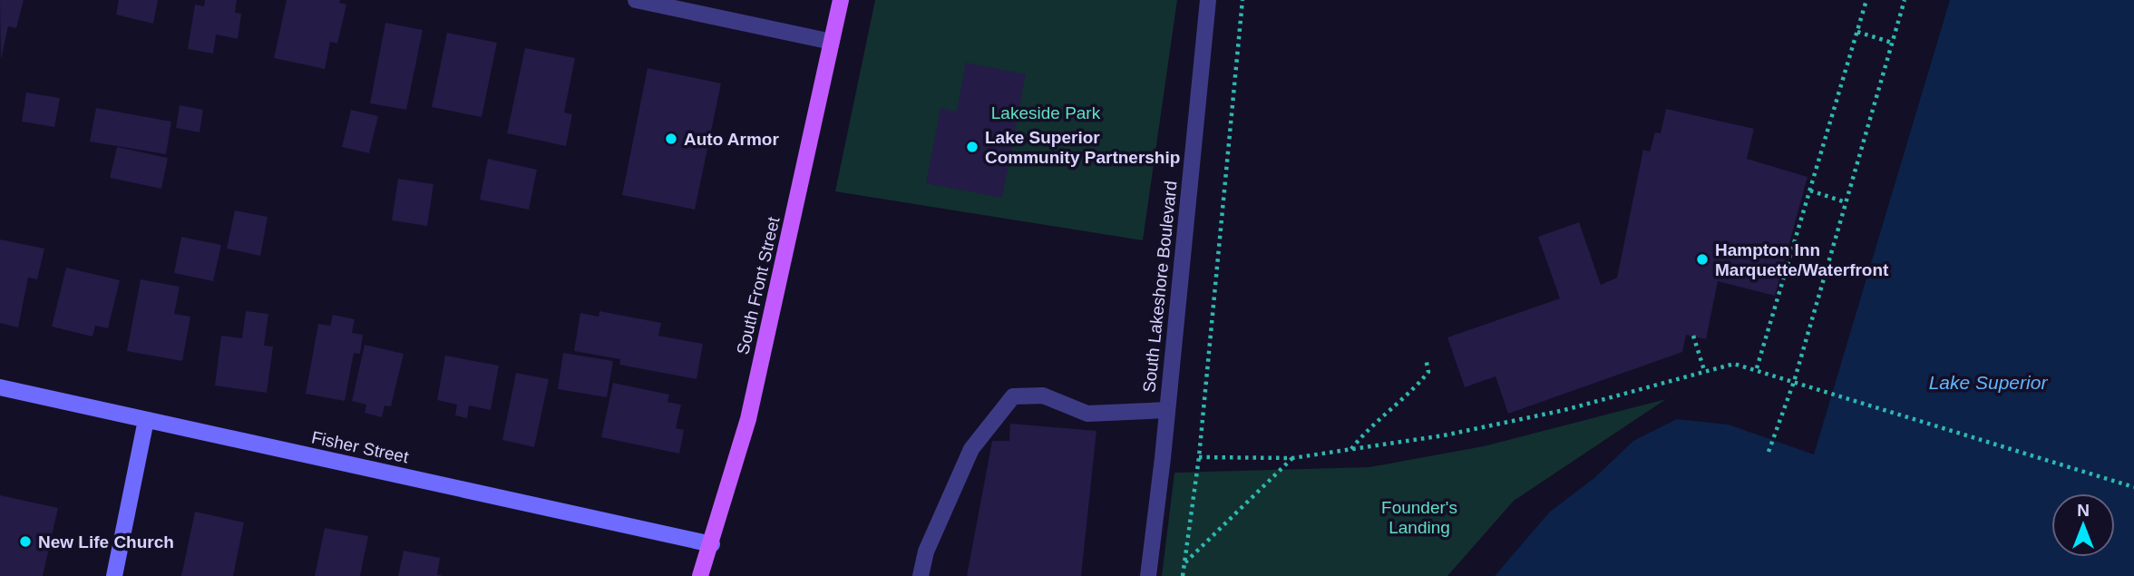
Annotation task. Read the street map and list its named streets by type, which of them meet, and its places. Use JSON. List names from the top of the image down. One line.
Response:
{"streets":{"main road":["South Front Street"],"street":["South Lakeshore Boulevard","Fisher Street"]},"crossings":[["South Front Street","Fisher Street"]],"water":["Lake Superior"],"parks":["Lakeside Park","Founder's Landing"],"places":["Auto Armor","Lake Superior Community Partnership","Hampton Inn Marquette/Waterfront","New Life Church"],"north":"top"}
